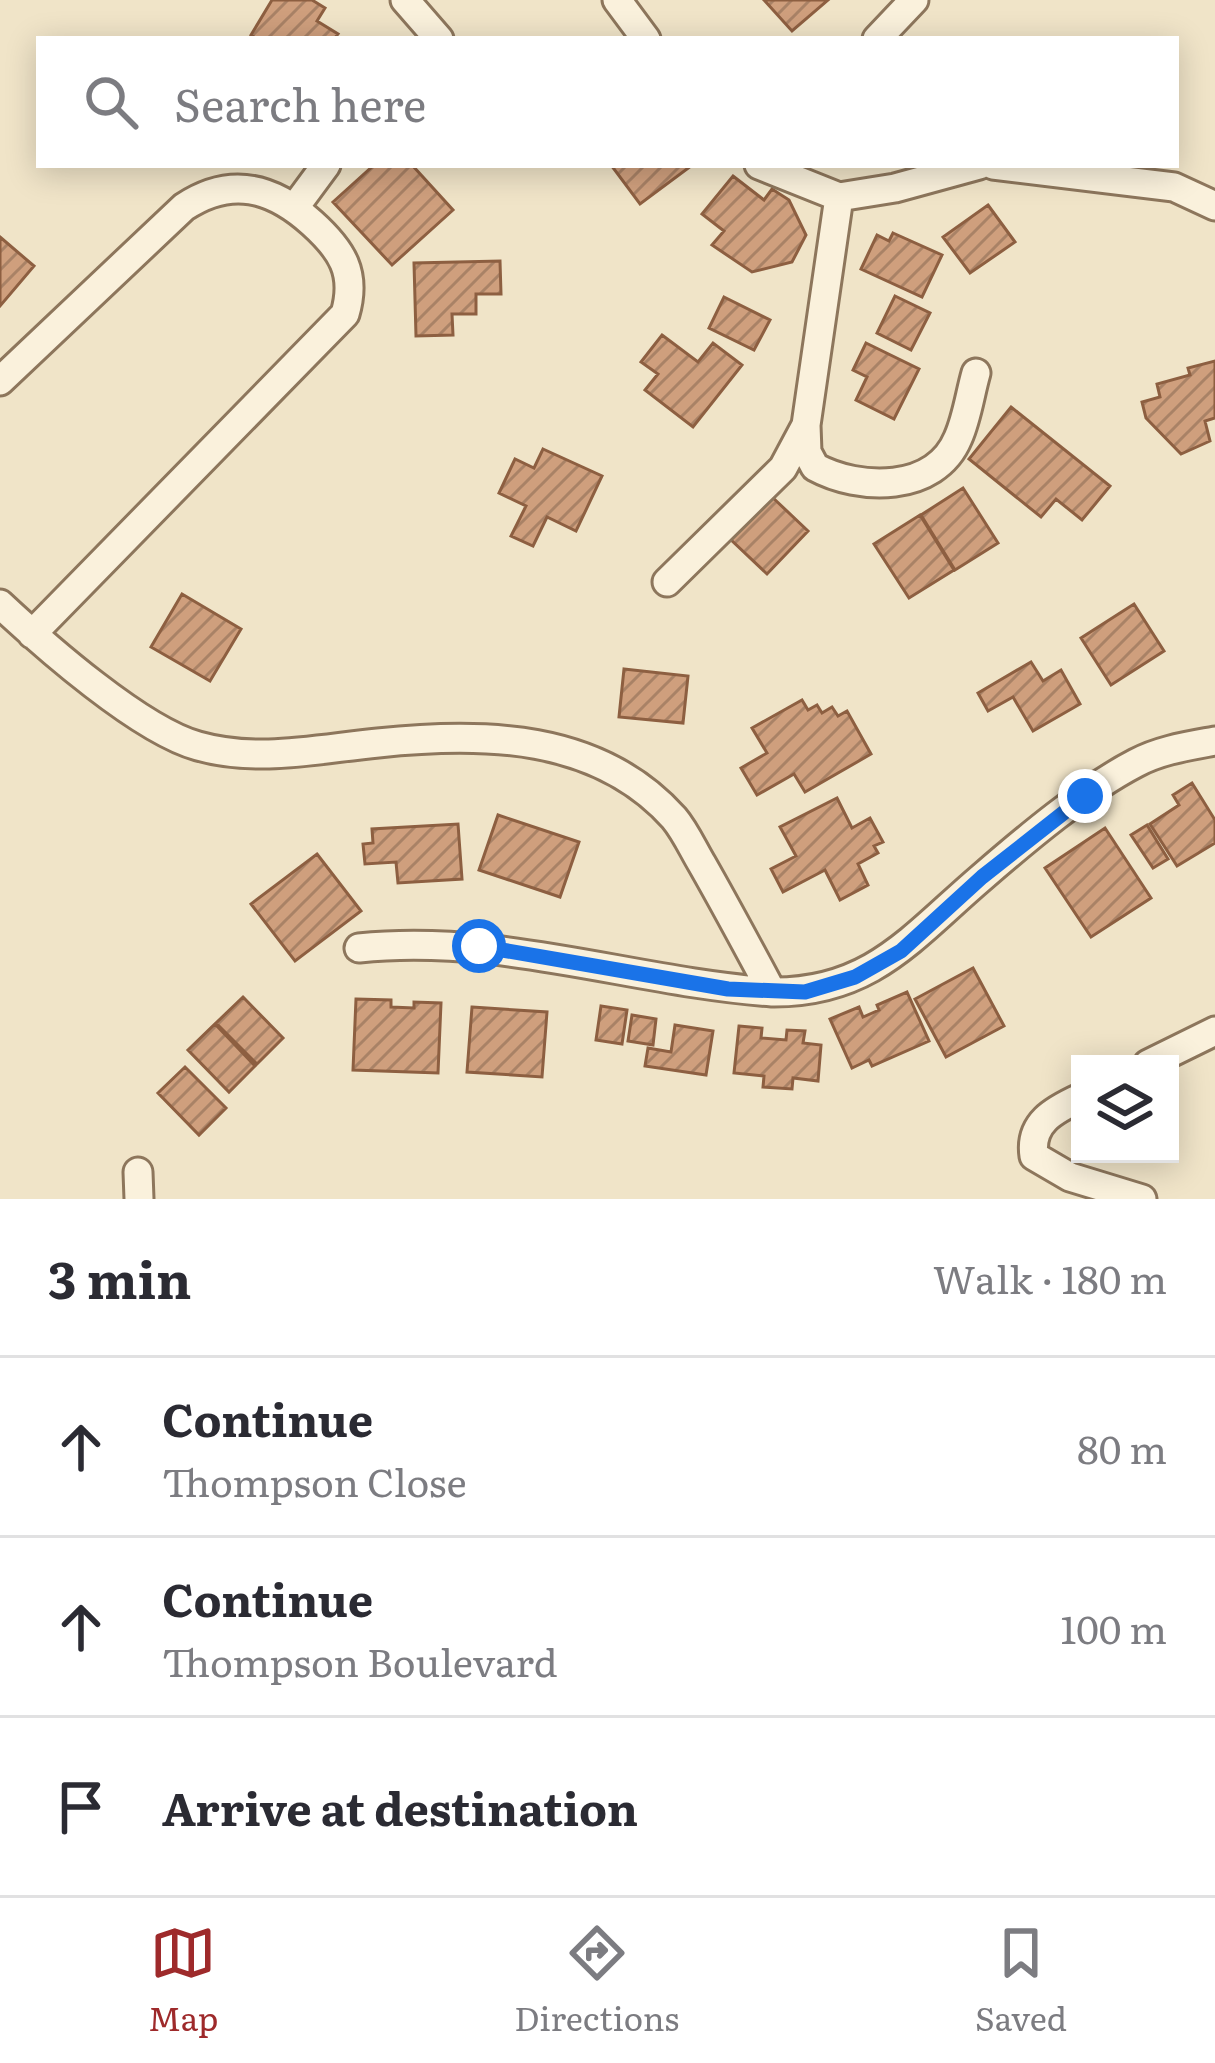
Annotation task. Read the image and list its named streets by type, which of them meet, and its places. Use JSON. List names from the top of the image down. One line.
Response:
{"page":{"search":"Search here","heading":["3 min","Walk · 180 m"],"list":[["Continue","Thompson Close","80 m"],["Continue","Thompson Boulevard","100 m"],"Arrive at destination"],"nav":["Map","Directions","Saved"]}}
